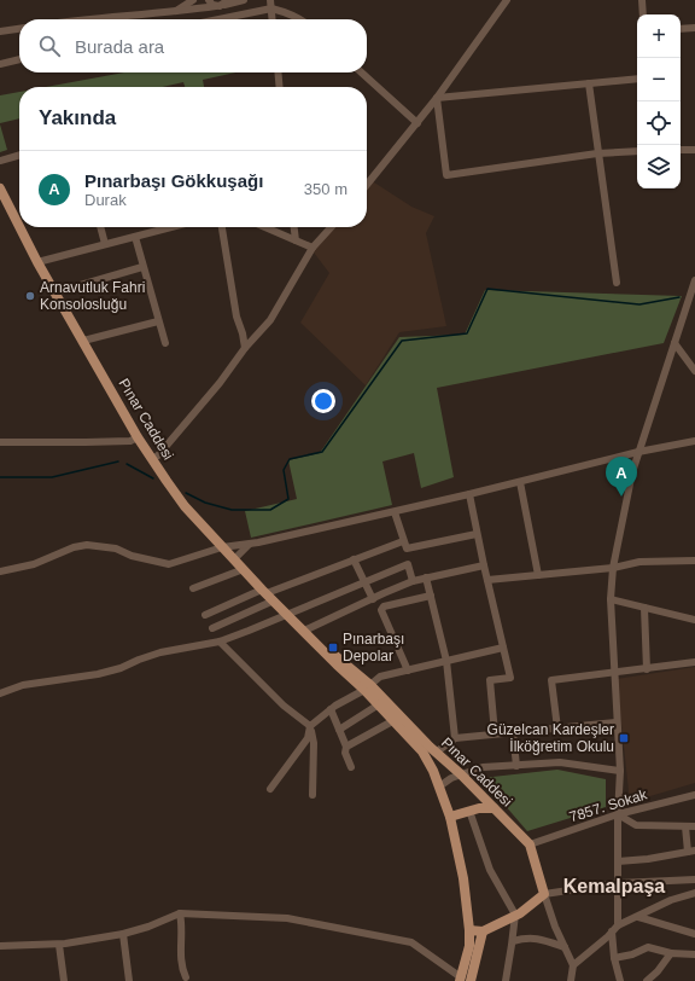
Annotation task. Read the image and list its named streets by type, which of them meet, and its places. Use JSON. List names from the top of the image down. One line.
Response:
{"streets":{"main road":["Pınar Caddesi"],"street":["7857. Sokak"]},"crossings":[["Pınar Caddesi","7857. Sokak"]],"districts":["Kemalpaşa"],"places":{"other":["Arnavutluk Fahri Konsolosluğu"],"transit":["Pınarbaşı Depolar","Güzelcan Kardeşler İlköğretim Okulu"]},"page":{"map_buttons":["+","−"],"search":"Burada ara","heading":"Yakında","list":[{"mark":"A","name":"Pınarbaşı Gökkuşağı","note":"Durak","value":"350 m"}],"pins":"A"}}
